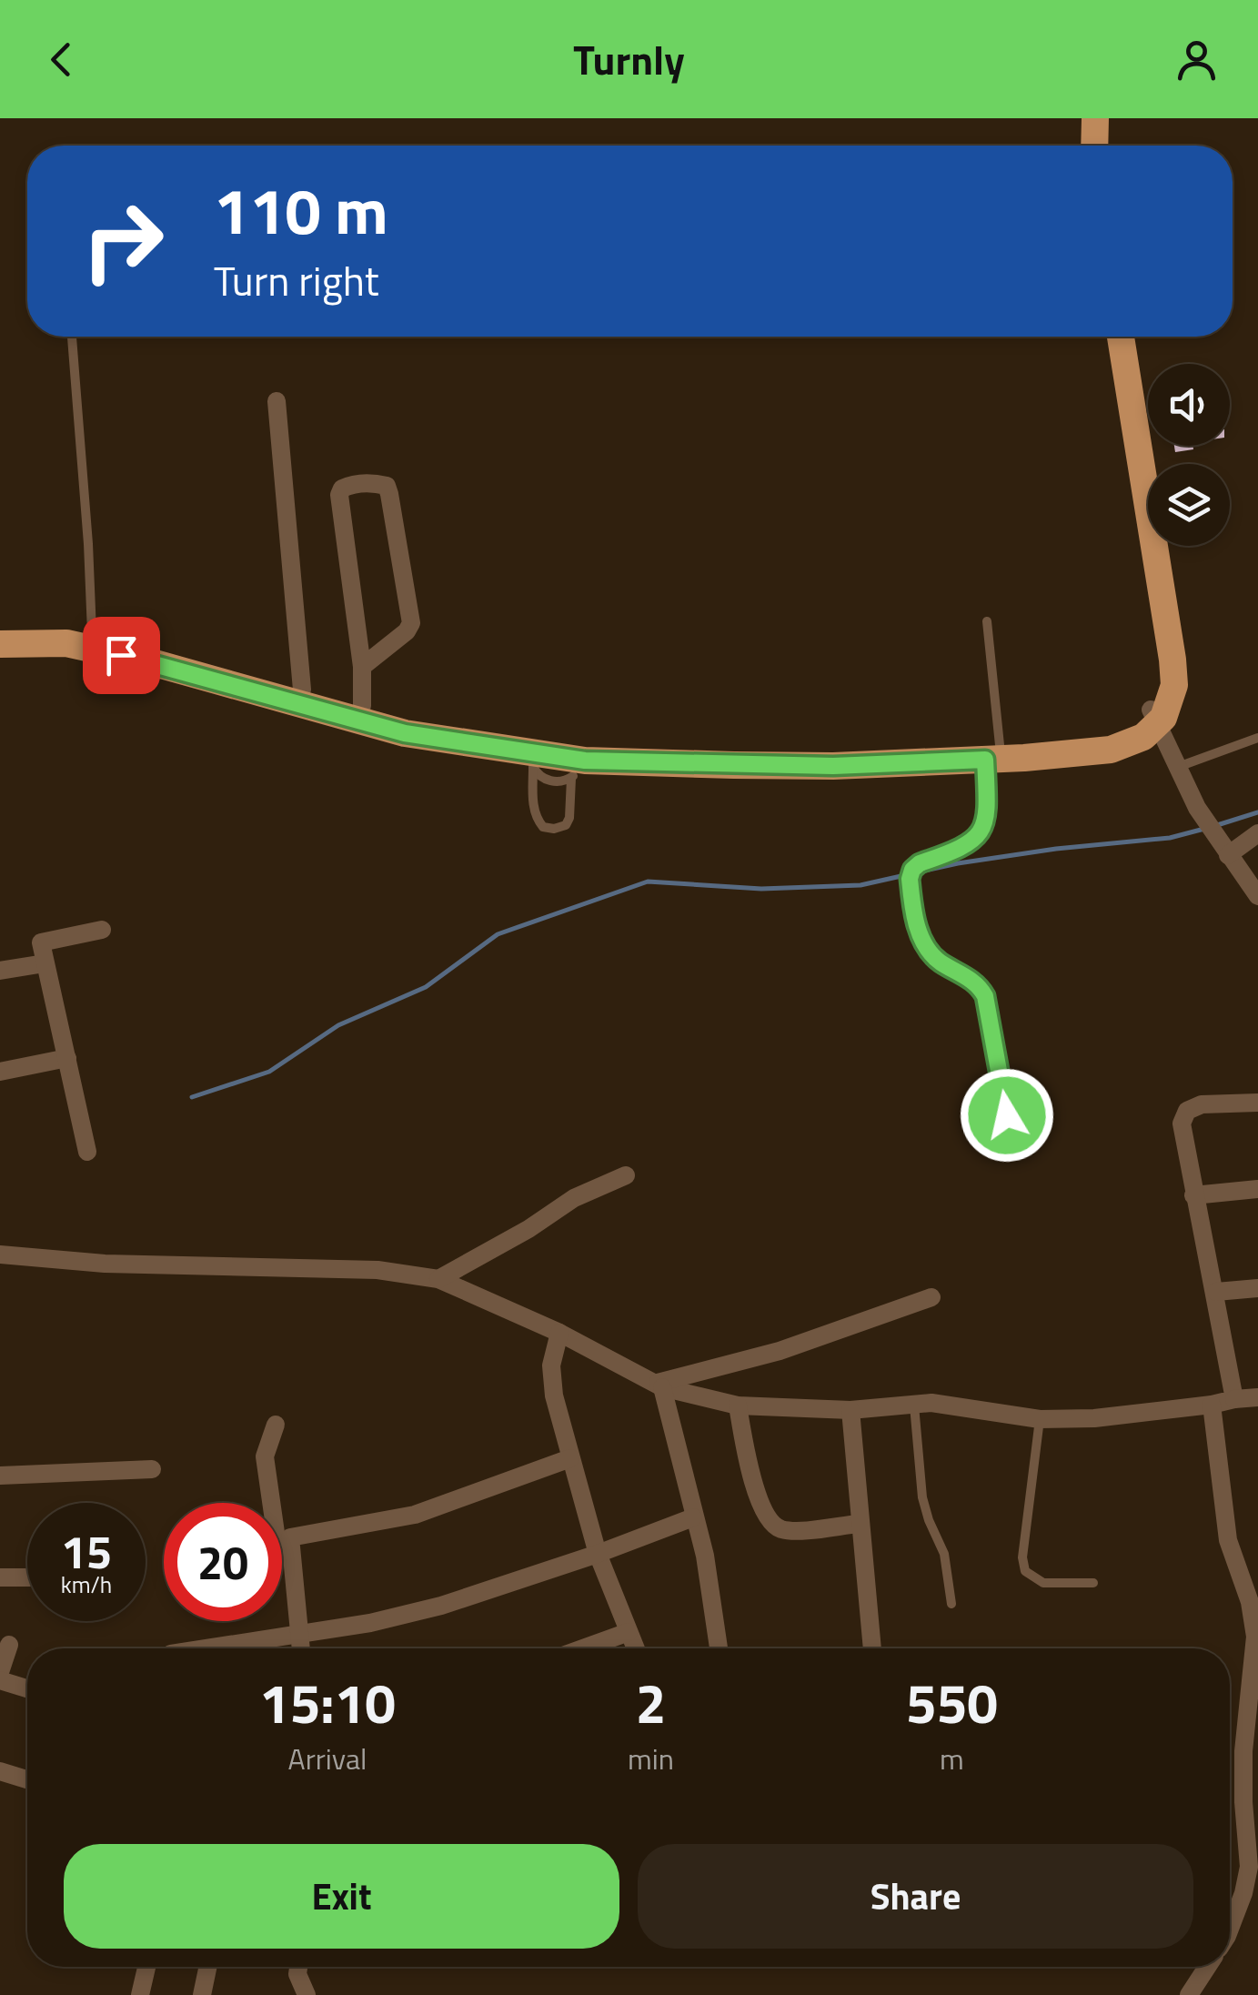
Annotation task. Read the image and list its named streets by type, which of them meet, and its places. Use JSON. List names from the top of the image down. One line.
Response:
{"page":{"header":"Turnly","turn":["110 m","Turn right"],"speed":"15 km/h","limit":"20","eta":["15:10","Arrival","2","min","550","m"],"buttons":["Exit","Share"]}}
